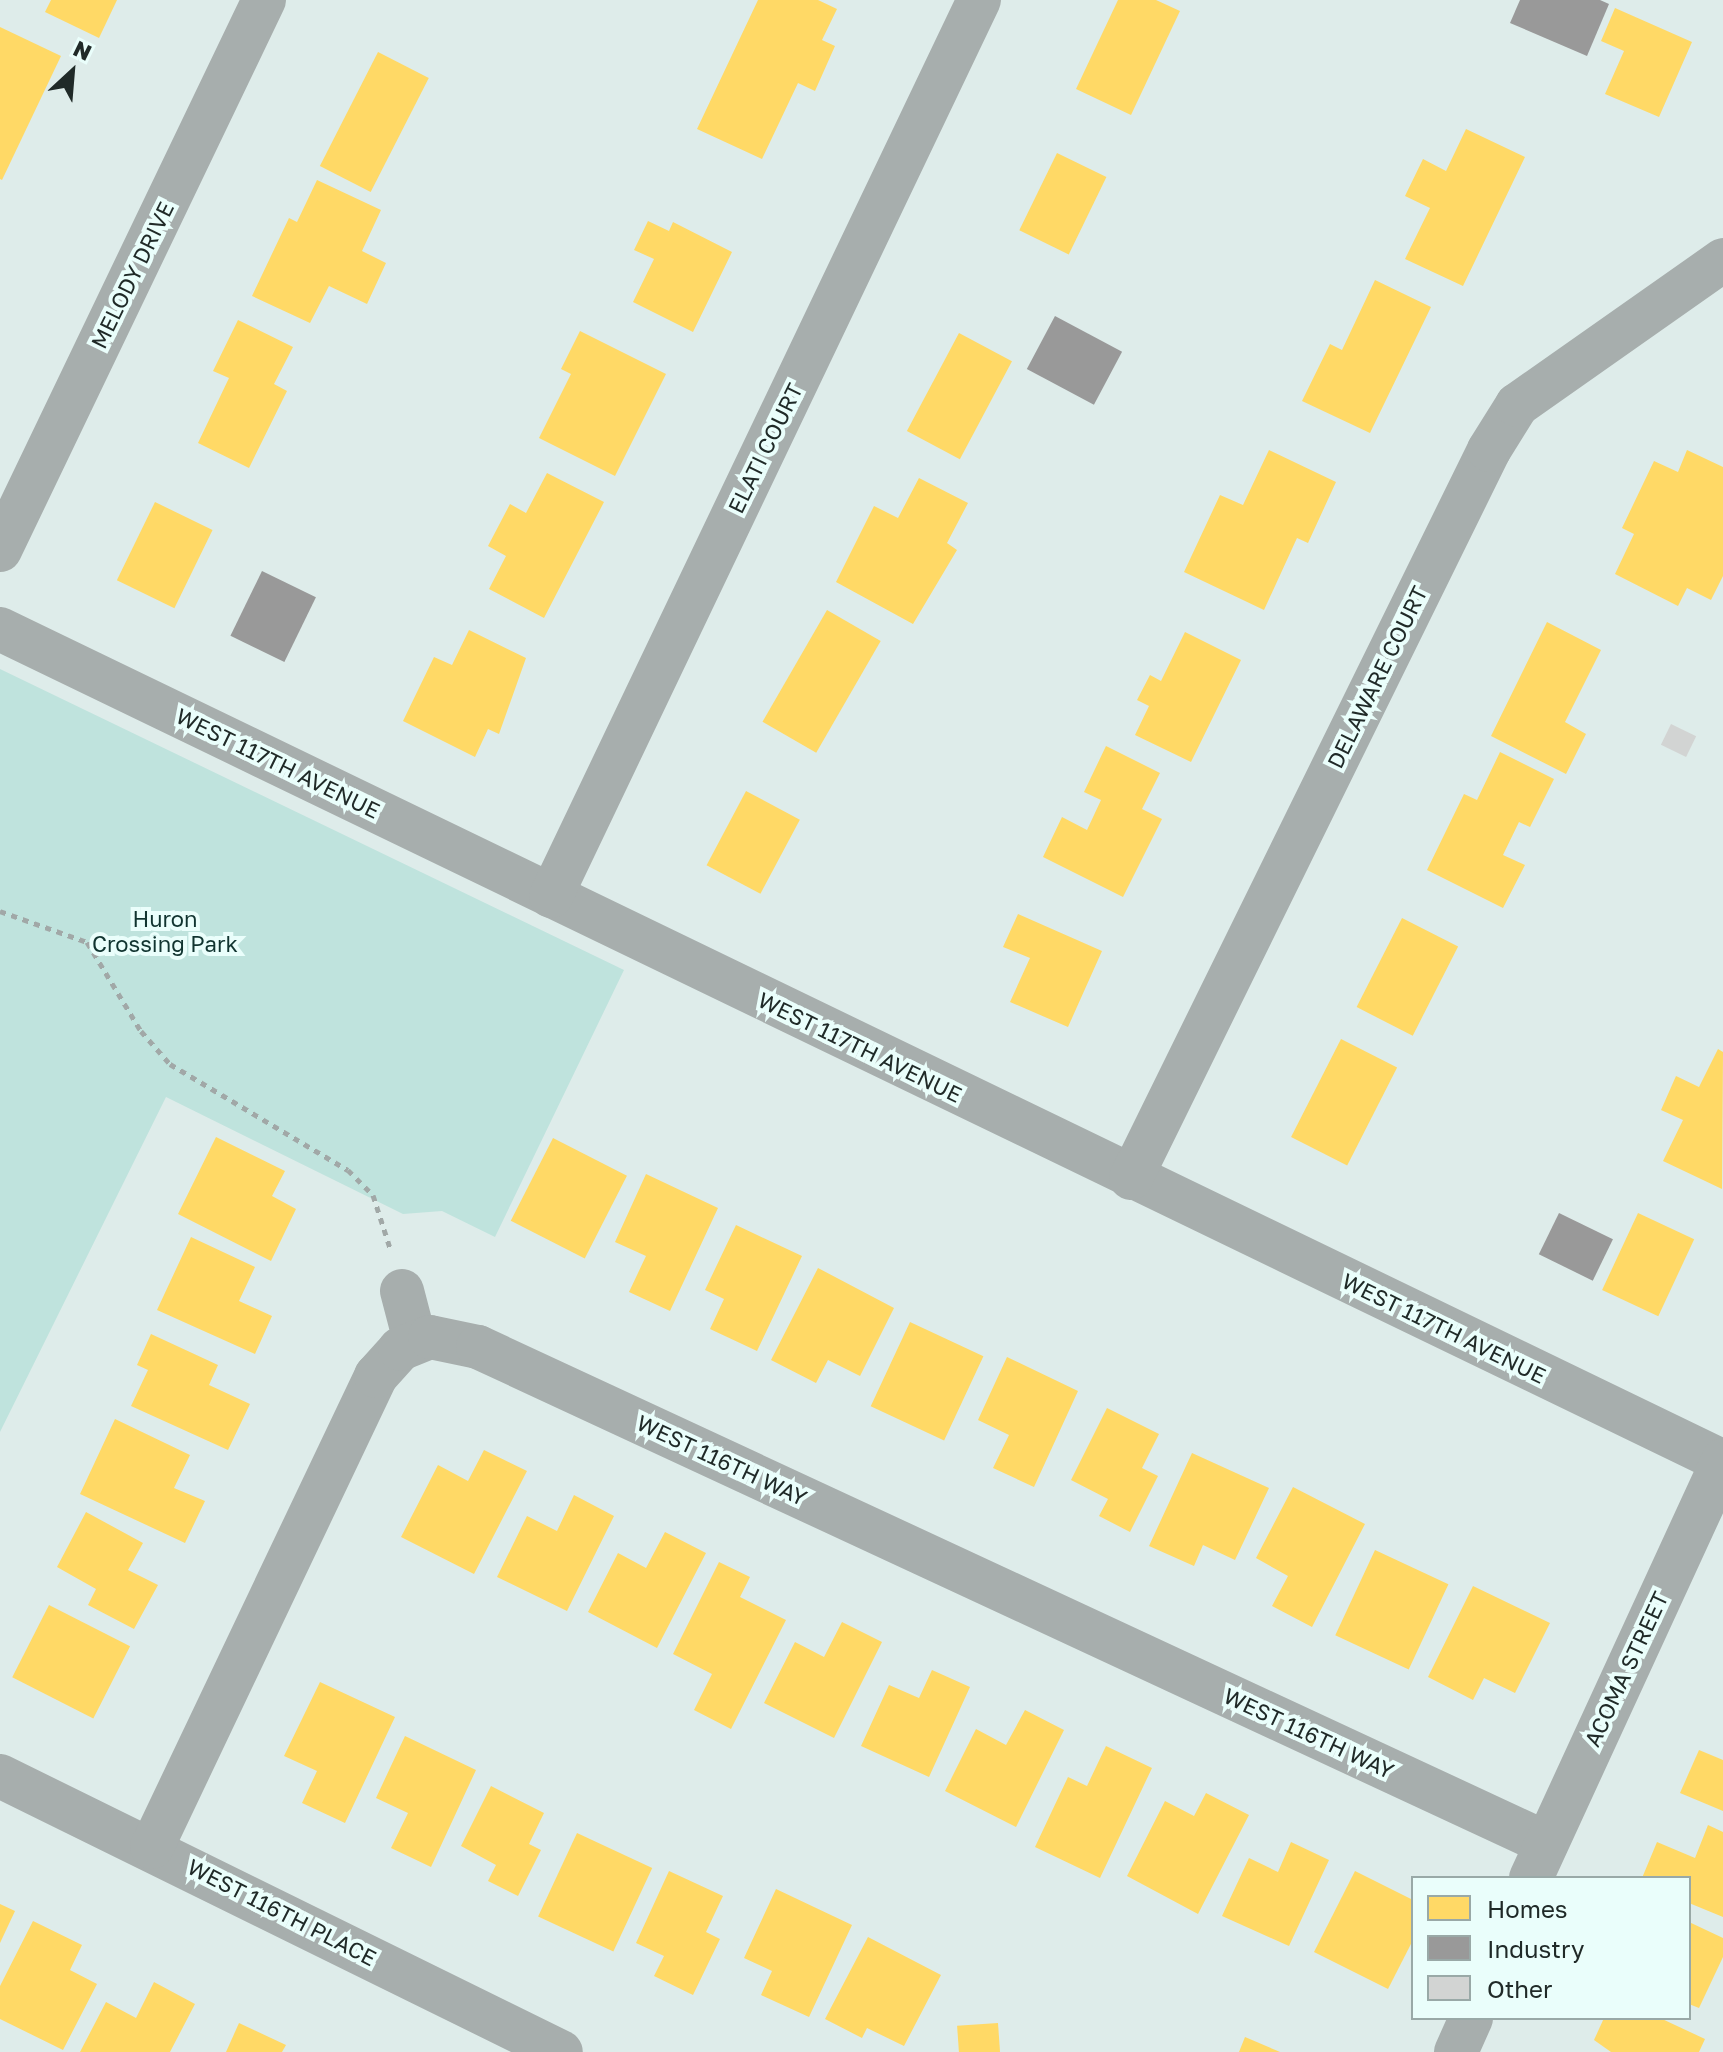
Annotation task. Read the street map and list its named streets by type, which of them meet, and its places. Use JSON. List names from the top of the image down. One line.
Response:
{"streets":{"street":["MELODY DRIVE","ELATI COURT","DELAWARE COURT","WEST 117TH AVENUE","WEST 116TH WAY","ACOMA STREET","WEST 116TH PLACE"]},"crossings":[["ELATI COURT","WEST 117TH AVENUE"],["DELAWARE COURT","WEST 117TH AVENUE"],["WEST 117TH AVENUE","ACOMA STREET"],["WEST 116TH WAY","ACOMA STREET"]],"parks":["Huron Crossing Park"],"legend":["Homes","Industry","Other"],"north":"top right"}
